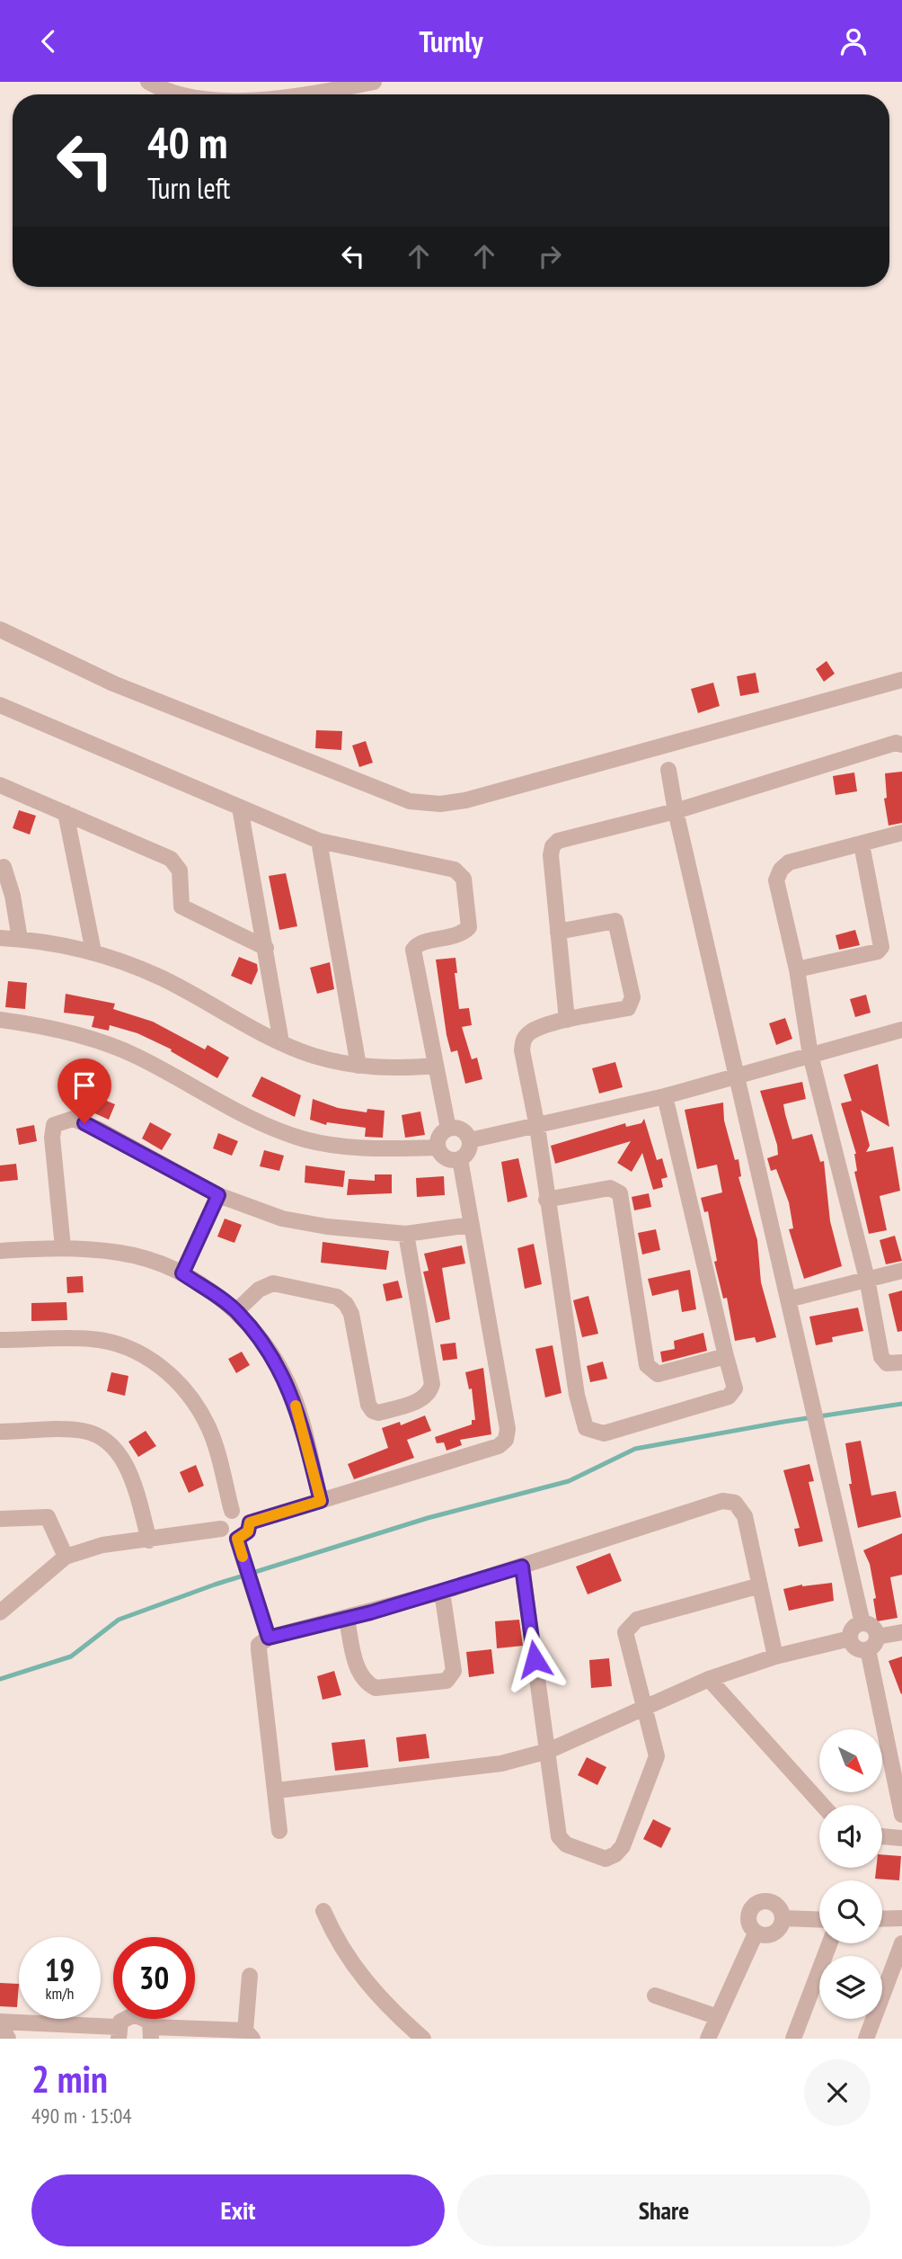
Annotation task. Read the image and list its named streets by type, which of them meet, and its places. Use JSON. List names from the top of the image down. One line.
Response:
{"north":"bottom right","page":{"header":"Turnly","turn":["40 m","Turn left"],"speed":"19 km/h","limit":"30","heading":["2 min","490 m · 15:04"],"buttons":["Exit","Share"]}}
